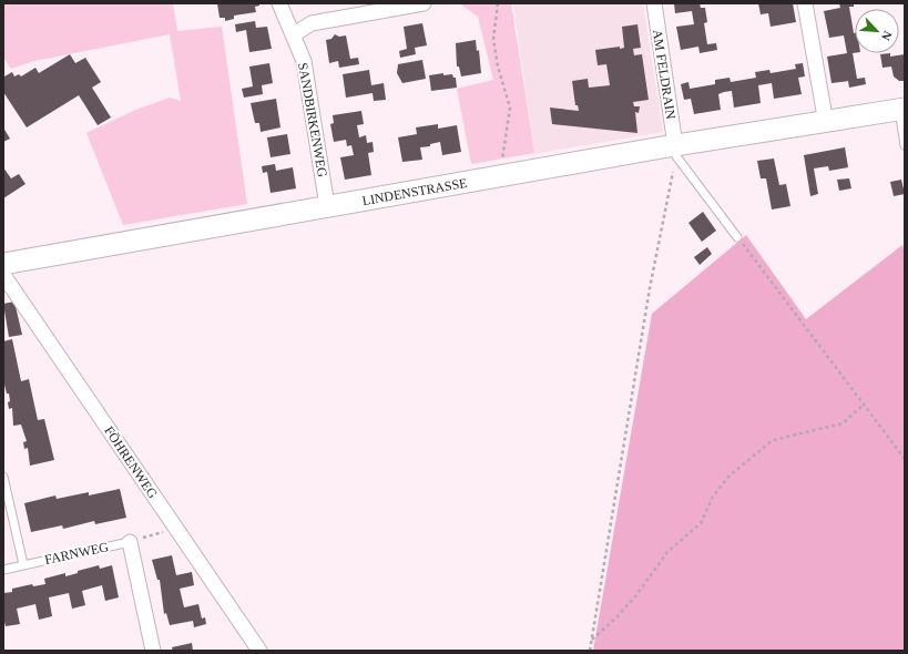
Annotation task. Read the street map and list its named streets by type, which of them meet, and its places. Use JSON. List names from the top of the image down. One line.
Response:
{"streets":{"street":["AM FELDRAIN","SANDBIRKENWEG","LINDENSTRASSE","FÖHRENWEG"],"lane":["FARNWEG"]},"crossings":[["AM FELDRAIN","LINDENSTRASSE"],["SANDBIRKENWEG","LINDENSTRASSE"]],"north":"bottom right"}
